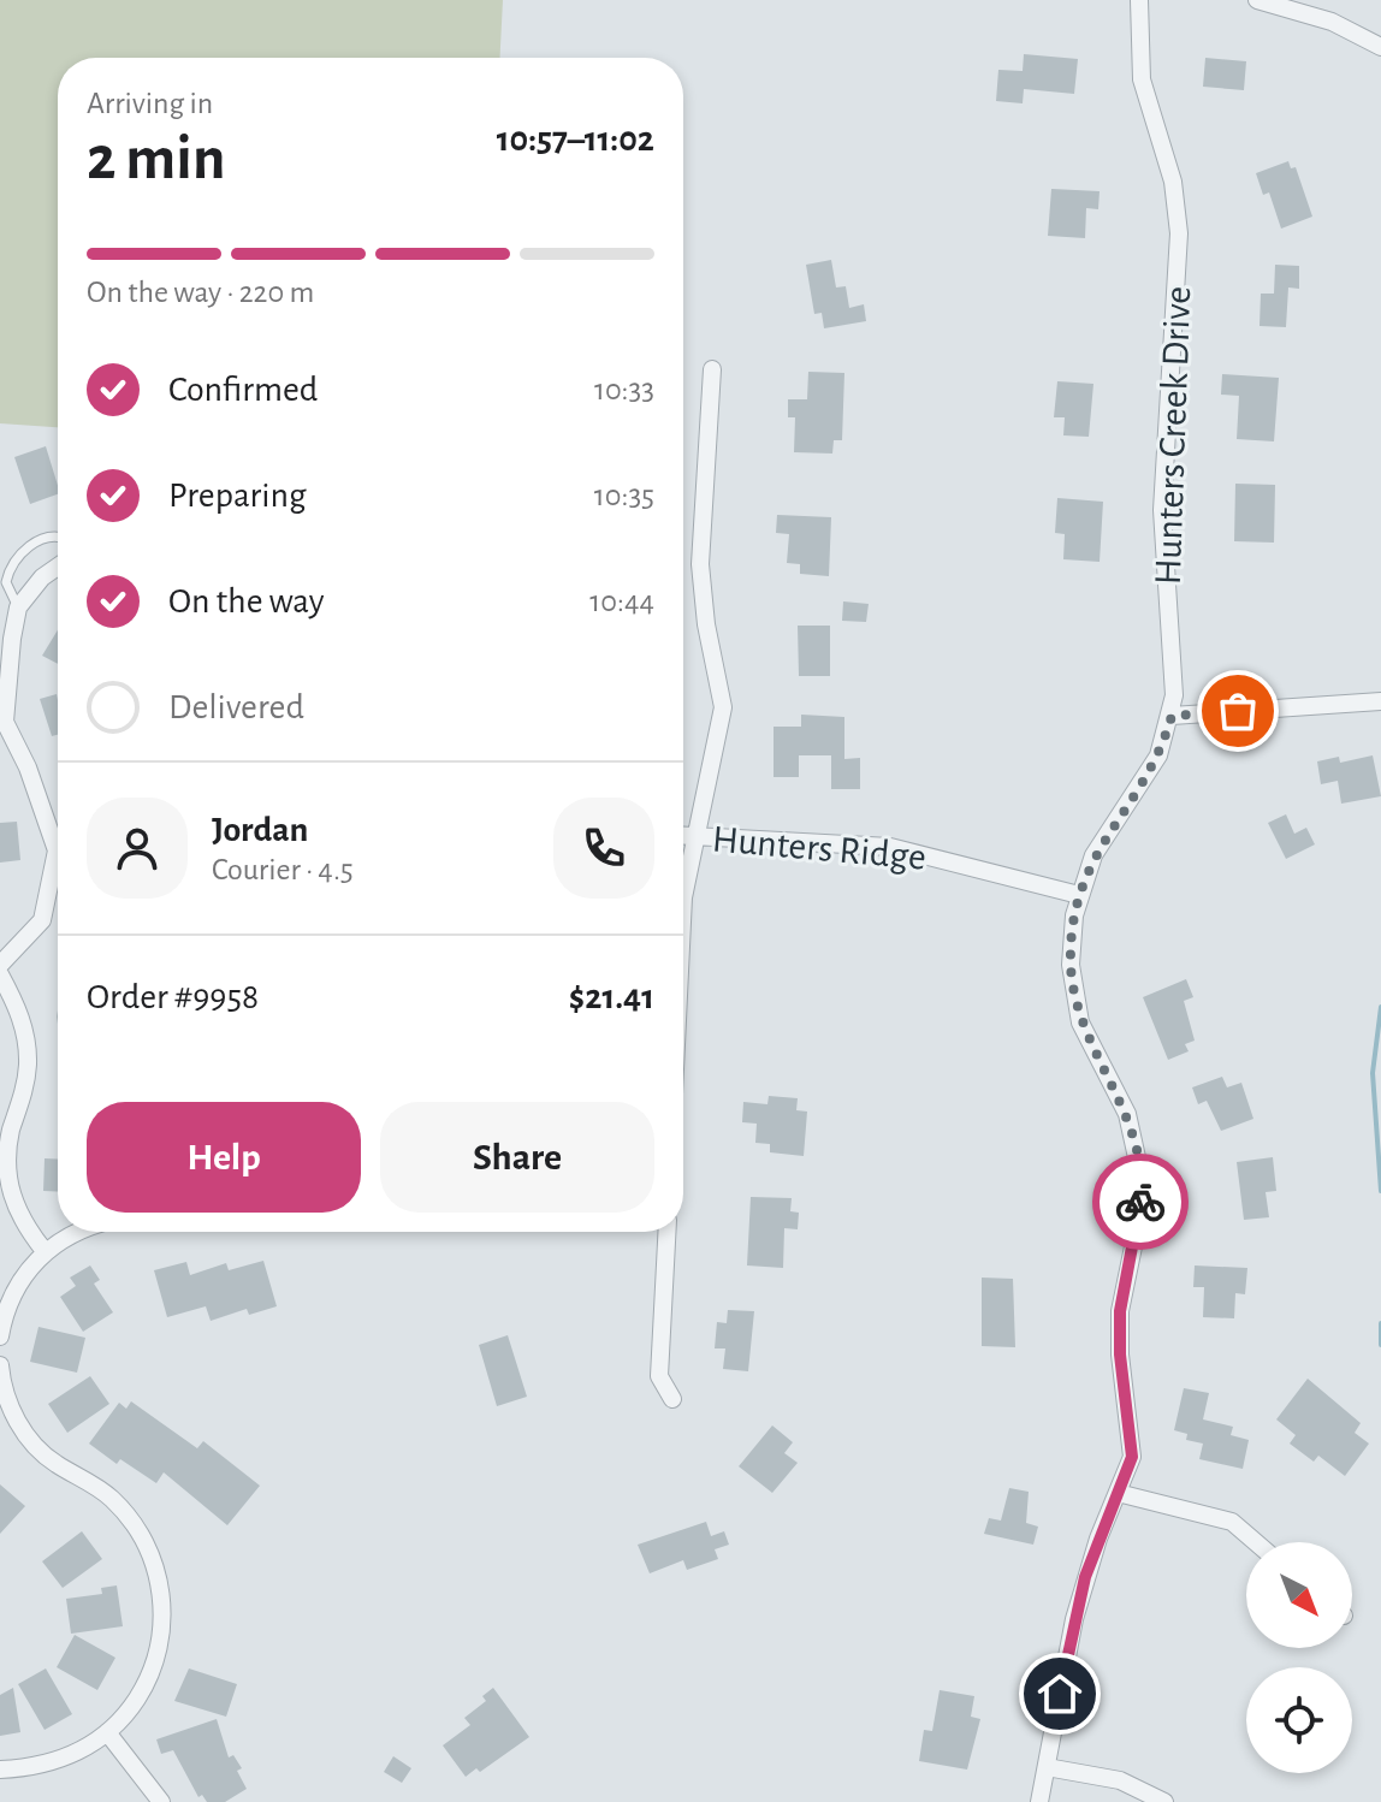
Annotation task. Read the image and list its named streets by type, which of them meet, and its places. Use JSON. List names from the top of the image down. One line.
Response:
{"streets":{"street":["Hunters Creek Drive","Hunters Ridge"]},"crossings":[["Hunters Creek Drive","Hunters Ridge"]],"north":"bottom right","page":{"heading":["2 min","Arriving in","10:57–11:02"],"panel":["Jordan","Courier · 4.5","Order #9958","$21.41"],"bar":"On the way · 220 m","list":[["Confirmed","10:33"],["Preparing","10:35"],["On the way","10:44"],"Delivered"],"buttons":["Help","Share"]}}
